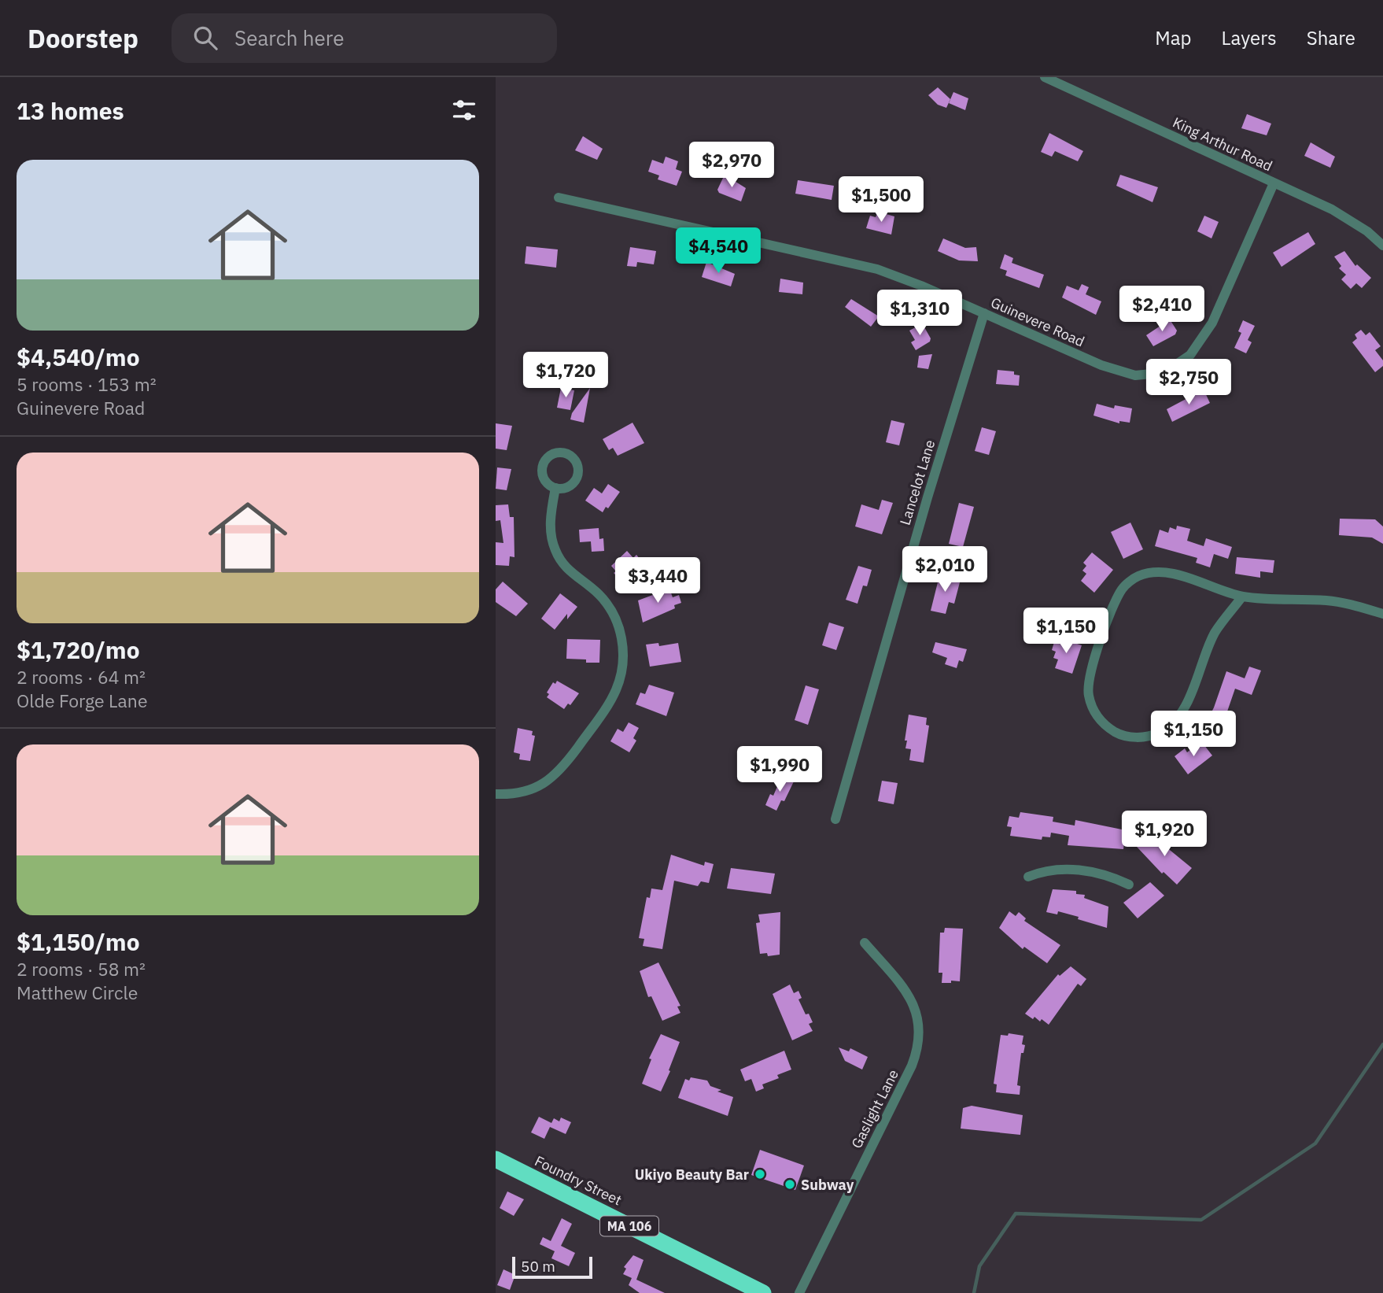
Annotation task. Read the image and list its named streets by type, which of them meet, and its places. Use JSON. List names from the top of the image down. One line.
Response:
{"streets":{"highway":["Foundry Street","MA 106"],"street":["King Arthur Road","Guinevere Road","Lancelot Lane","Gaslight Lane"]},"crossings":[["King Arthur Road","Guinevere Road"],["Guinevere Road","Lancelot Lane"]],"places":["Ukiyo Beauty Bar","Subway"],"scale_bar":"50 m","page":{"header":"Doorstep","search":"Search here","nav":["Map","Layers","Share"],"heading":"13 homes","price":["$2,970","$1,500","$4,540","$2,410","$1,310","$1,720","$2,750","$2,010","$3,440","$1,150","$1,150","$1,990","$1,920"],"list":[{"name":"$4,540/mo","note":"5 rooms · 153 m² · Guinevere Road"},{"name":"$1,720/mo","note":"2 rooms · 64 m² · Olde Forge Lane"},{"name":"$1,150/mo","note":"2 rooms · 58 m² · Matthew Circle"}],"scale":"50 m"}}
